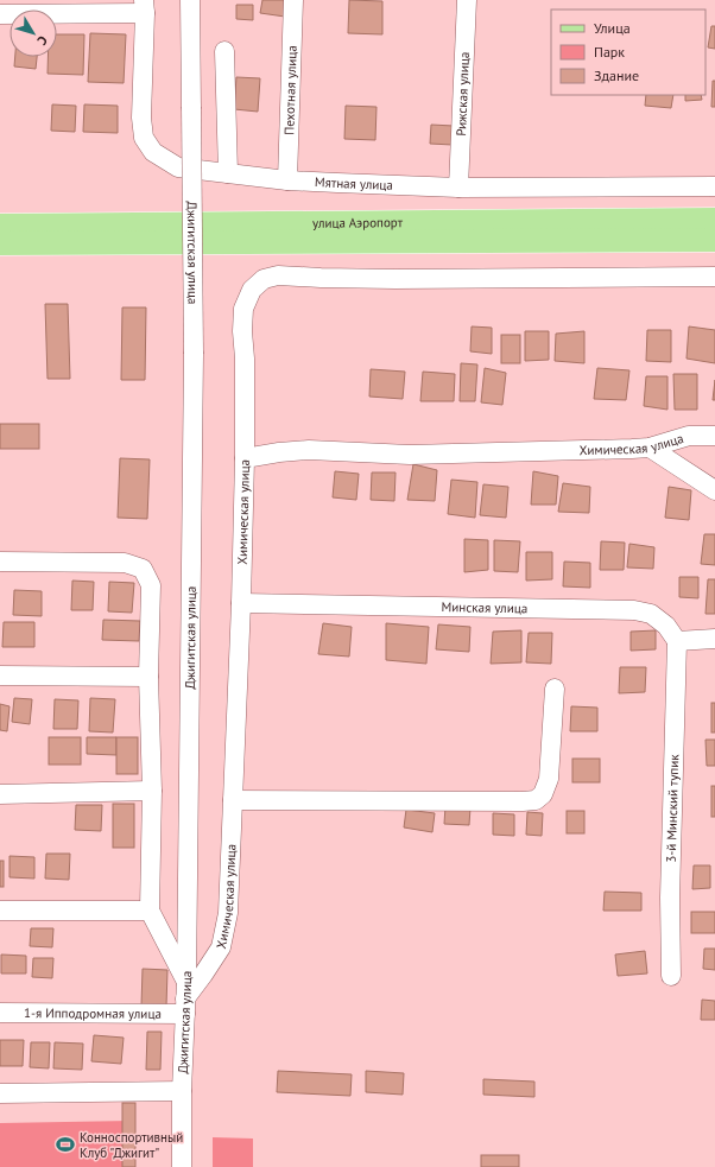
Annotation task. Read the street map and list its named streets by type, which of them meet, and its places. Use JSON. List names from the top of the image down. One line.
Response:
{"streets":{"main road":["улица Аэропорт"],"street":["Пехотная улица","Рижская улица","Мятная улица","Джигитская улица","Химическая улица","Минская улица","3-й Минский тупик","1-я Ипподромная улица"]},"crossings":[["Пехотная улица","Мятная улица"],["Рижская улица","Мятная улица"],["Джигитская улица","Химическая улица"],["Джигитская улица","1-я Ипподромная улица"],["Химическая улица","Минская улица"],["Химическая улица","1-я Ипподромная улица"],["Минская улица","3-й Минский тупик"]],"places":{"sports":["Конноспортивный Клуб \"Джигит\""]},"legend":["Улица","Парк","Здание"],"north":"bottom right"}
